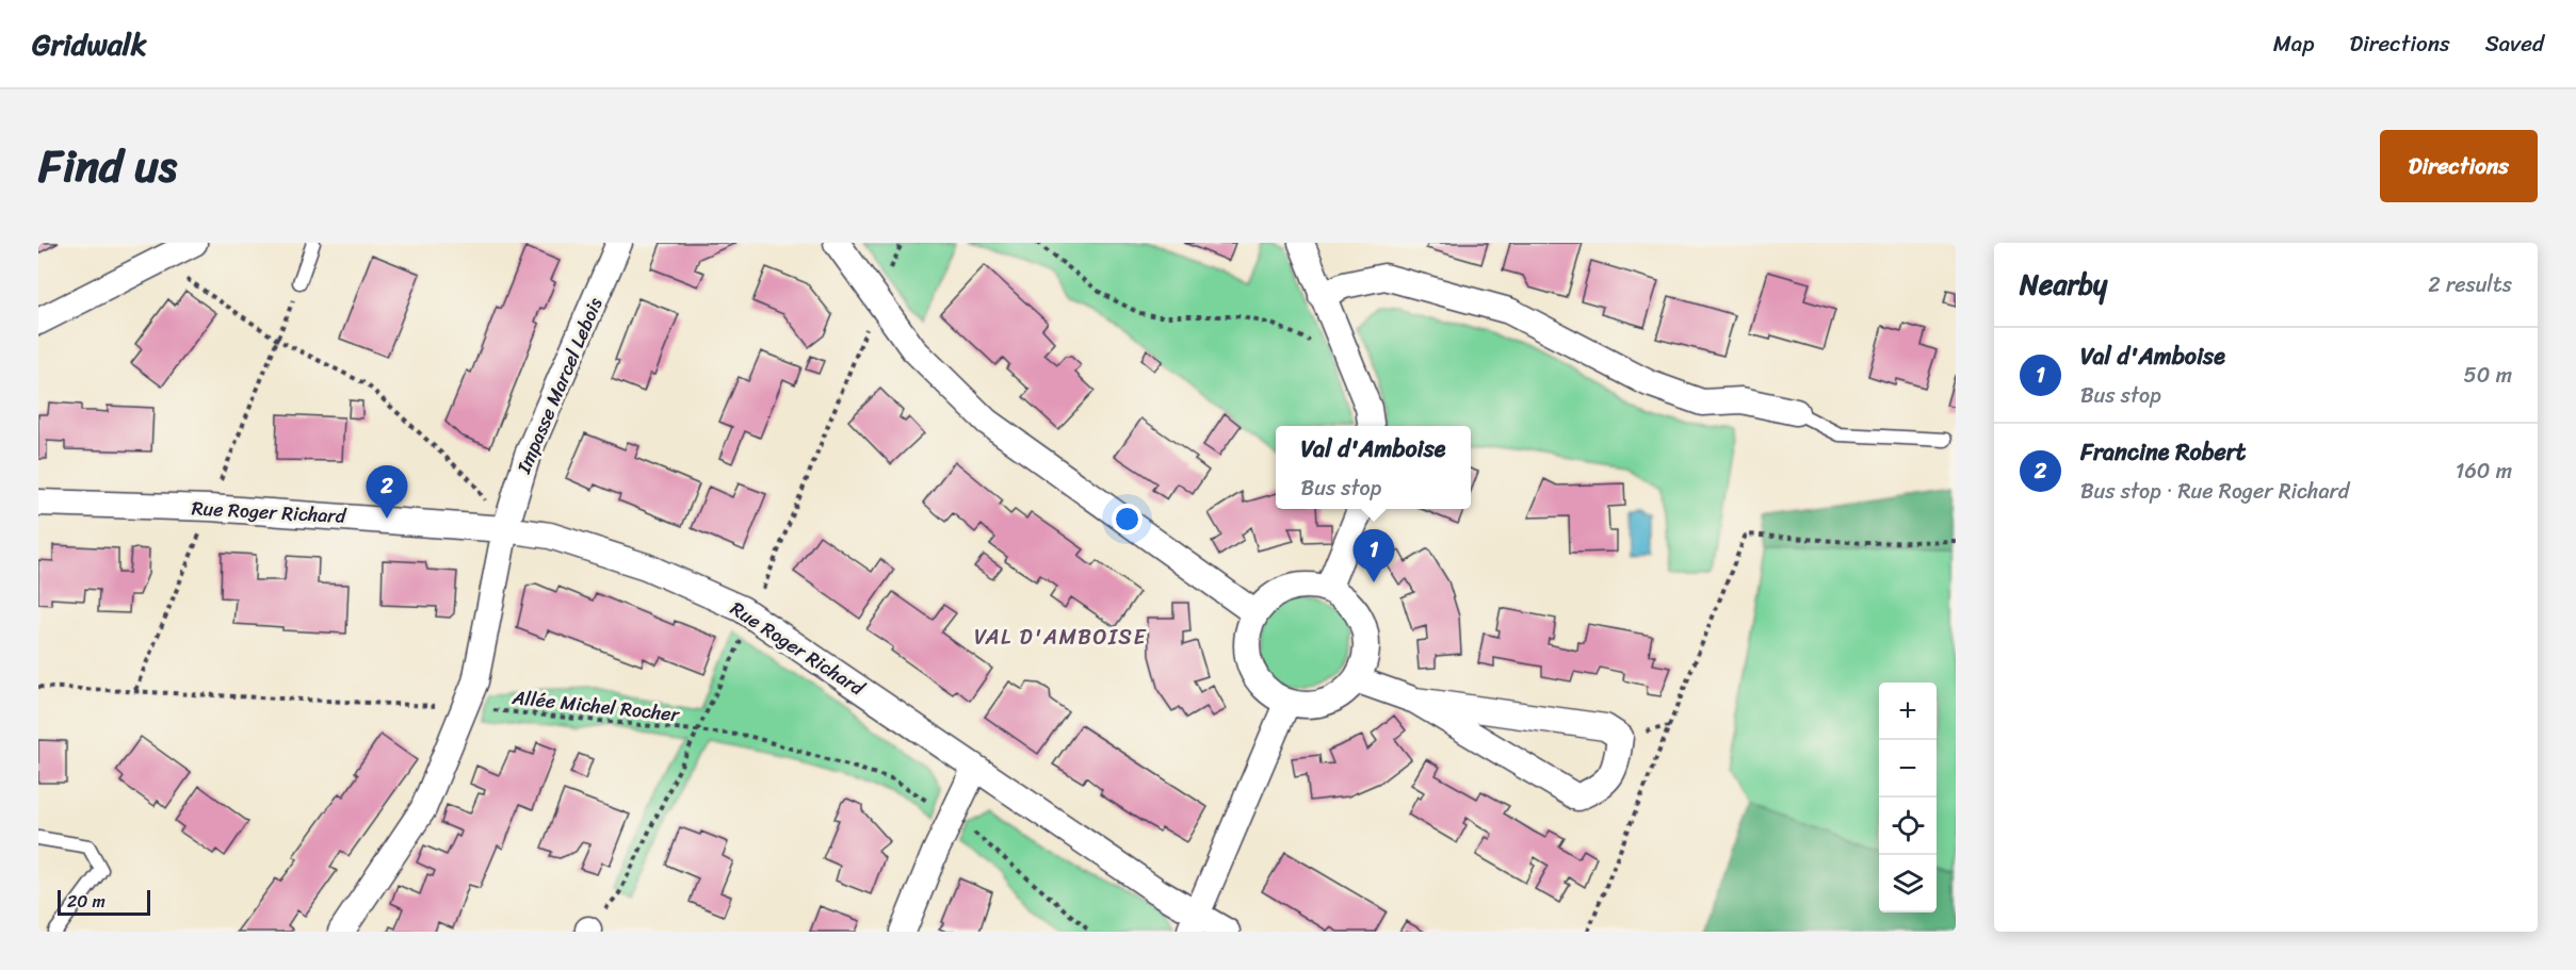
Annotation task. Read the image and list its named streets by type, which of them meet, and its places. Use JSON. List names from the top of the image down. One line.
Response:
{"streets":{"street":["Impasse Marcel Lebois","Rue Roger Richard"],"path":["Allée Michel Rocher"]},"crossings":[["Impasse Marcel Lebois","Rue Roger Richard"],["Impasse Marcel Lebois","Allée Michel Rocher"]],"districts":["VAL D'AMBOISE"],"scale_bar":"20 m","page":{"header":"Gridwalk","nav":["Map","Directions","Saved"],"title":"Find us","buttons":"Directions","heading":["Nearby","2 results"],"list":[{"mark":"1","name":"Val d'Amboise","note":"Bus stop","value":"50 m"},{"mark":"2","name":"Francine Robert","note":"Bus stop · Rue Roger Richard","value":"160 m"}],"popup":["Val d'Amboise","Bus stop"],"pins":["2","1"],"map_buttons":["+","−"],"scale":"20 m"}}
